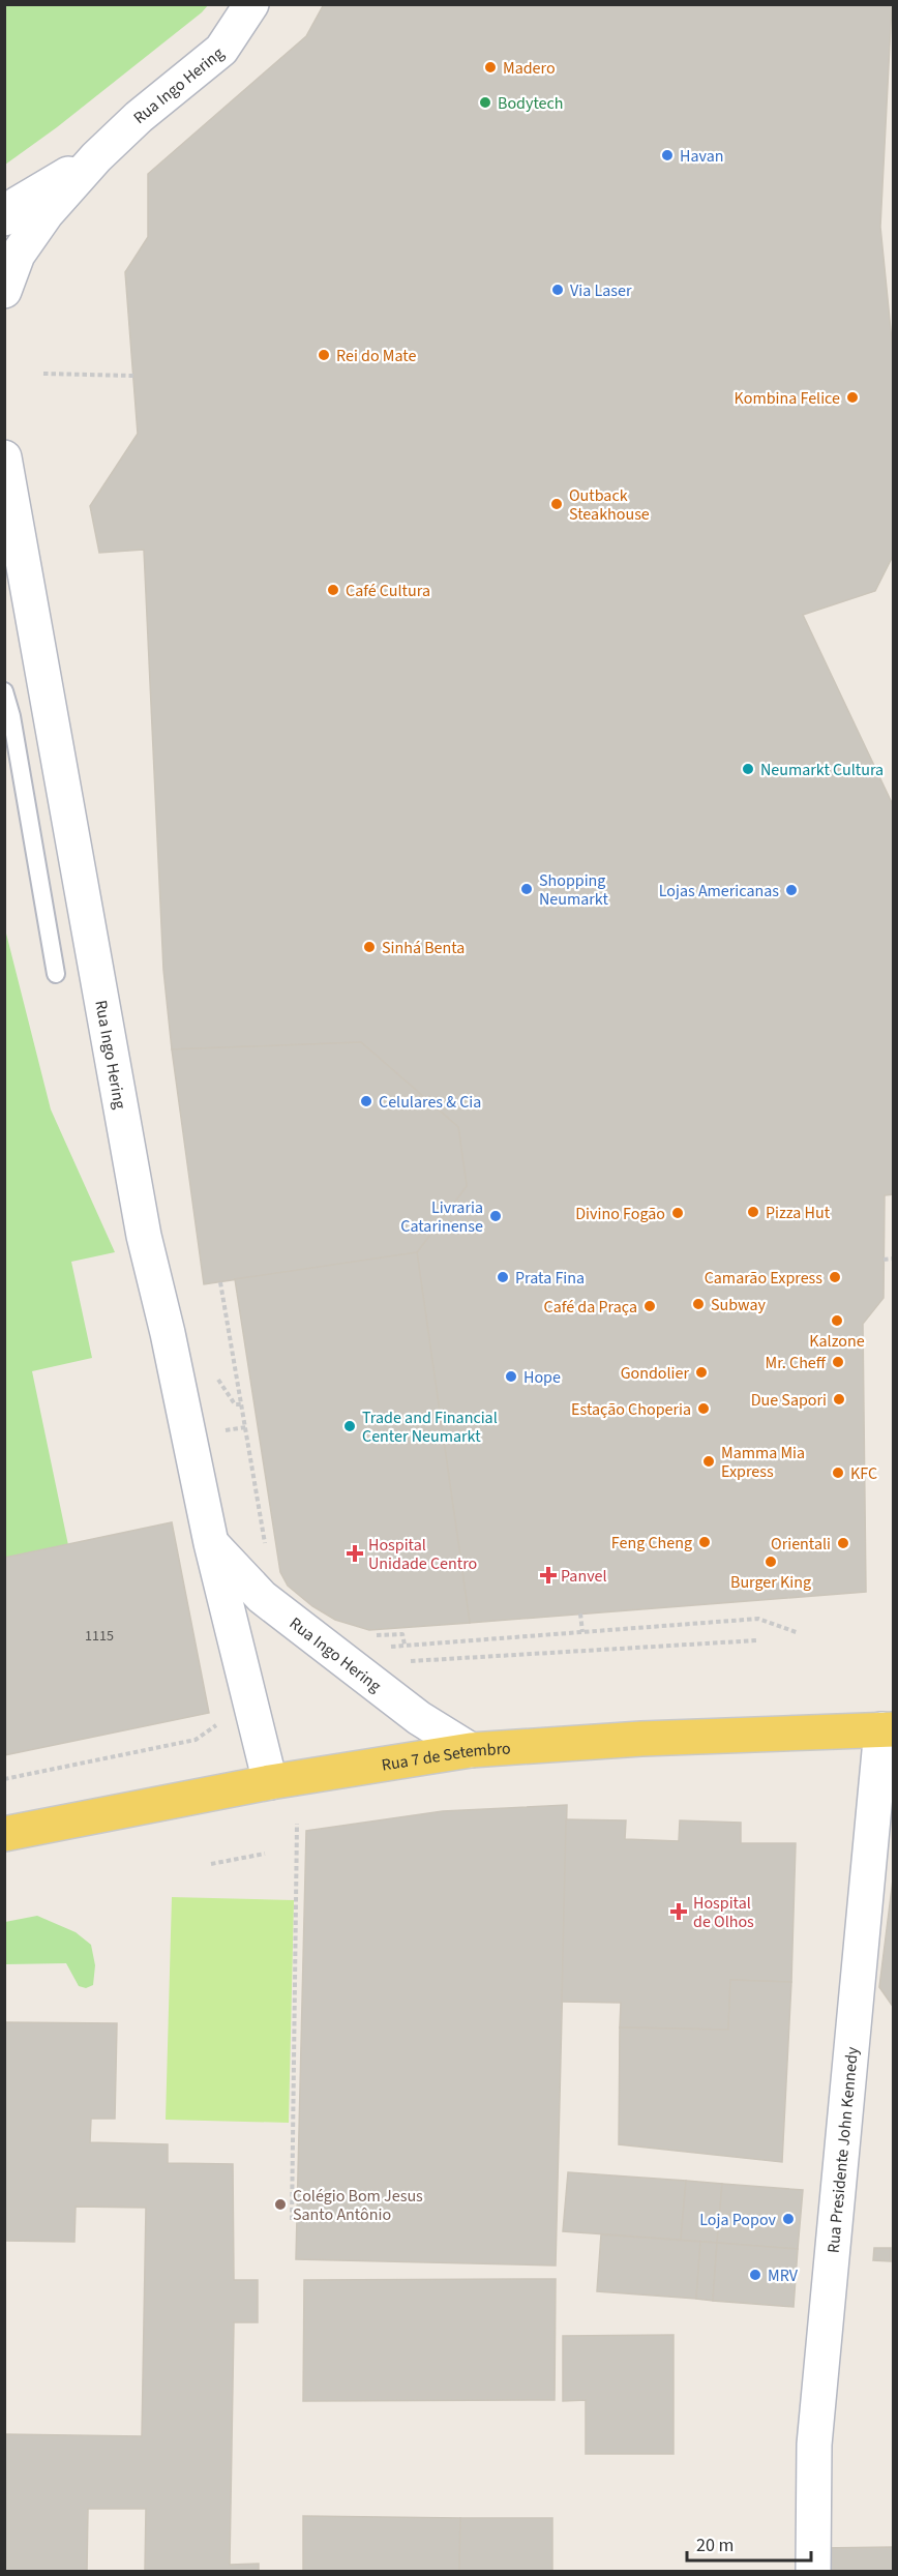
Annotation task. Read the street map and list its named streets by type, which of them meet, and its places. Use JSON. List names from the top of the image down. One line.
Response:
{"streets":{"main road":["Rua 7 de Setembro"],"street":["Rua Ingo Hering","Rua Presidente John Kennedy"]},"crossings":[["Rua Ingo Hering","Rua 7 de Setembro"],["Rua 7 de Setembro","Rua Presidente John Kennedy"]],"places":{"other":["Madero","Bodytech","Havan","Via Laser","Rei do Mate","Kombina Felice","Outback Steakhouse","Café Cultura","Neumarkt Cultura","Shopping Neumarkt","Lojas Americanas","Sinhá Benta","Celulares & Cia","Pizza Hut","Divino Fogão","Livraria Catarinense","Prata Fina","Camarão Express","Subway","Café da Praça","Kalzone","Mr. Cheff","Gondolier","Hope","Due Sapori","Estação Choperia","Trade and Financial Center Neumarkt","Mamma Mia Express","KFC","Feng Cheng","Orientali","Burger King","Colégio Bom Jesus Santo Antônio","Loja Popov","MRV"],"health":["Hospital Unidade Centro","Panvel","Hospital de Olhos"]},"house_numbers":["1115"],"scale_bar":"20 m"}
